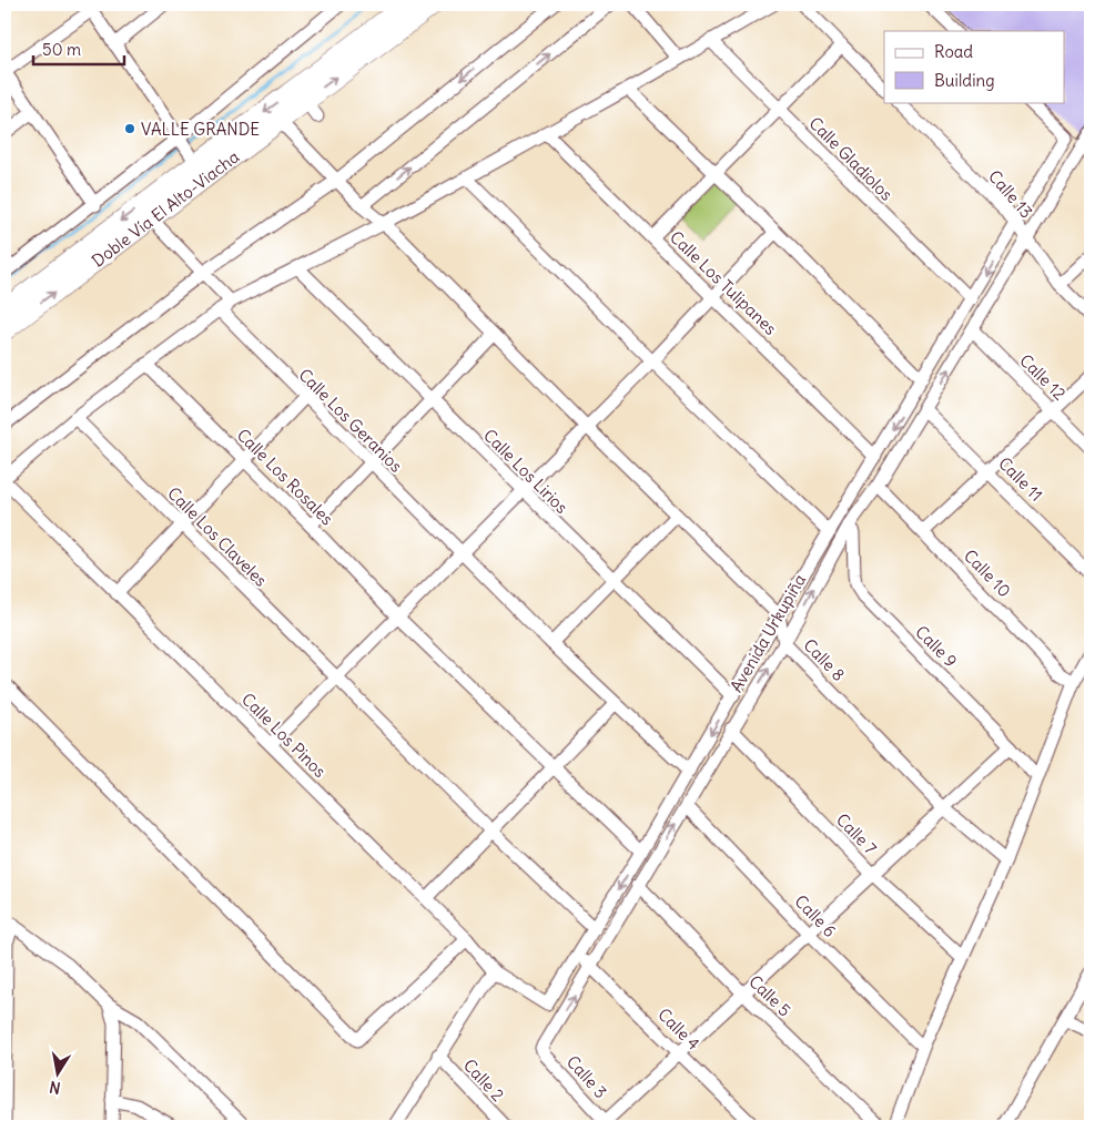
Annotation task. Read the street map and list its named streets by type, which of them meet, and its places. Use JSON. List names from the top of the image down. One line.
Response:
{"streets":{"highway":["Doble Vía El Alto-Viacha"],"street":["Calle Gladiolos","Calle 13","Calle Los Tulipanes","Calle 12","Calle Los Geranios","Calle Los Lirios","Calle Los Rosales","Calle 11","Calle Los Claveles","Calle 10","Avenida Urkupiña","Calle 9","Calle 8","Calle Los Pinos","Calle 7","Calle 6","Calle 5","Calle 4","Calle 3","Calle 2"]},"crossings":[["Calle 13","Avenida Urkupiña"],["Calle 12","Avenida Urkupiña"],["Calle 11","Avenida Urkupiña"],["Calle 10","Avenida Urkupiña"],["Avenida Urkupiña","Calle 9"],["Avenida Urkupiña","Calle 8"],["Avenida Urkupiña","Calle 7"],["Avenida Urkupiña","Calle 6"],["Avenida Urkupiña","Calle 5"],["Avenida Urkupiña","Calle 4"],["Avenida Urkupiña","Calle 3"],["Calle Los Pinos","Calle 4"]],"places":["VALLE GRANDE"],"legend":["Road","Building"],"scale_bar":"50 m","north":"bottom"}
